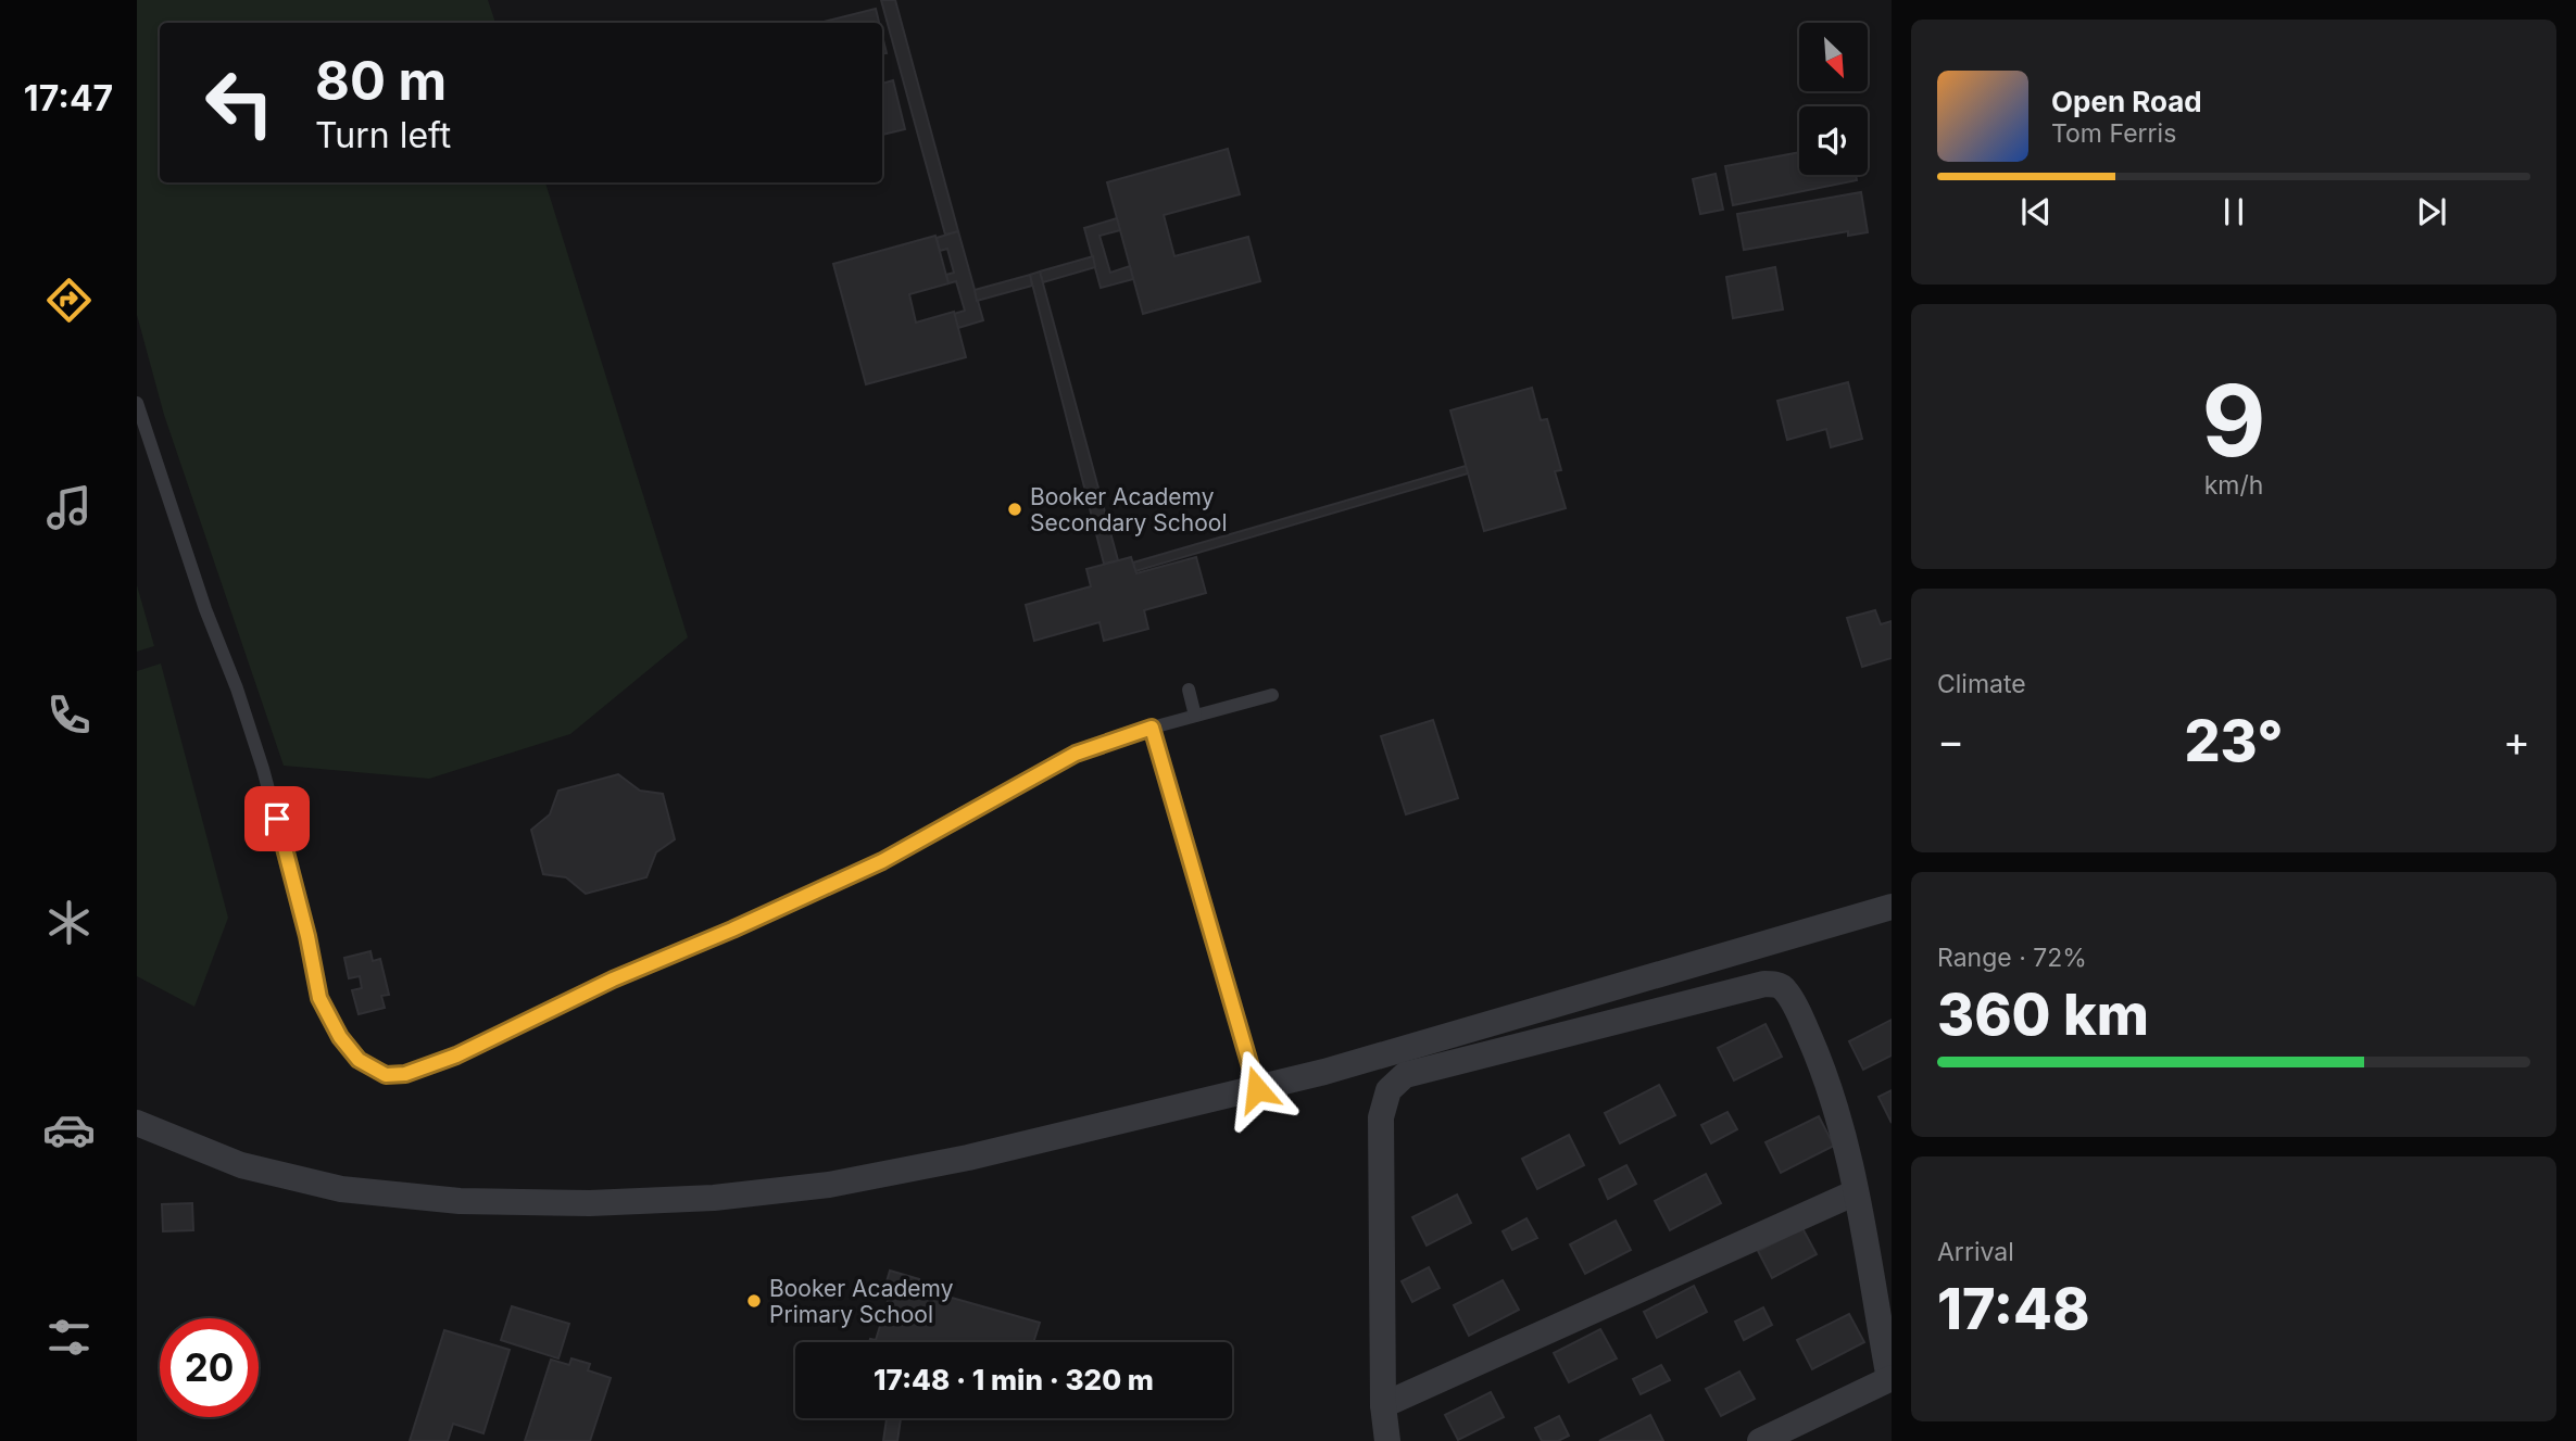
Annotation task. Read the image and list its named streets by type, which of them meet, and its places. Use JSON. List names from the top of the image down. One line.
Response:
{"places":["Booker Academy Secondary School","Booker Academy Primary School"],"north":"bottom right","page":{"tabs":"17:47","turn":["80 m","Turn left"],"song":["Open Road","Tom Ferris"],"tile":[["9","km/h"],"Climate",["Range · 72%","360 km"],["Arrival","17:48"]],"heat":["−","23°","+"],"limit":"20","trip":"17:48 · 1 min · 320 m"}}
